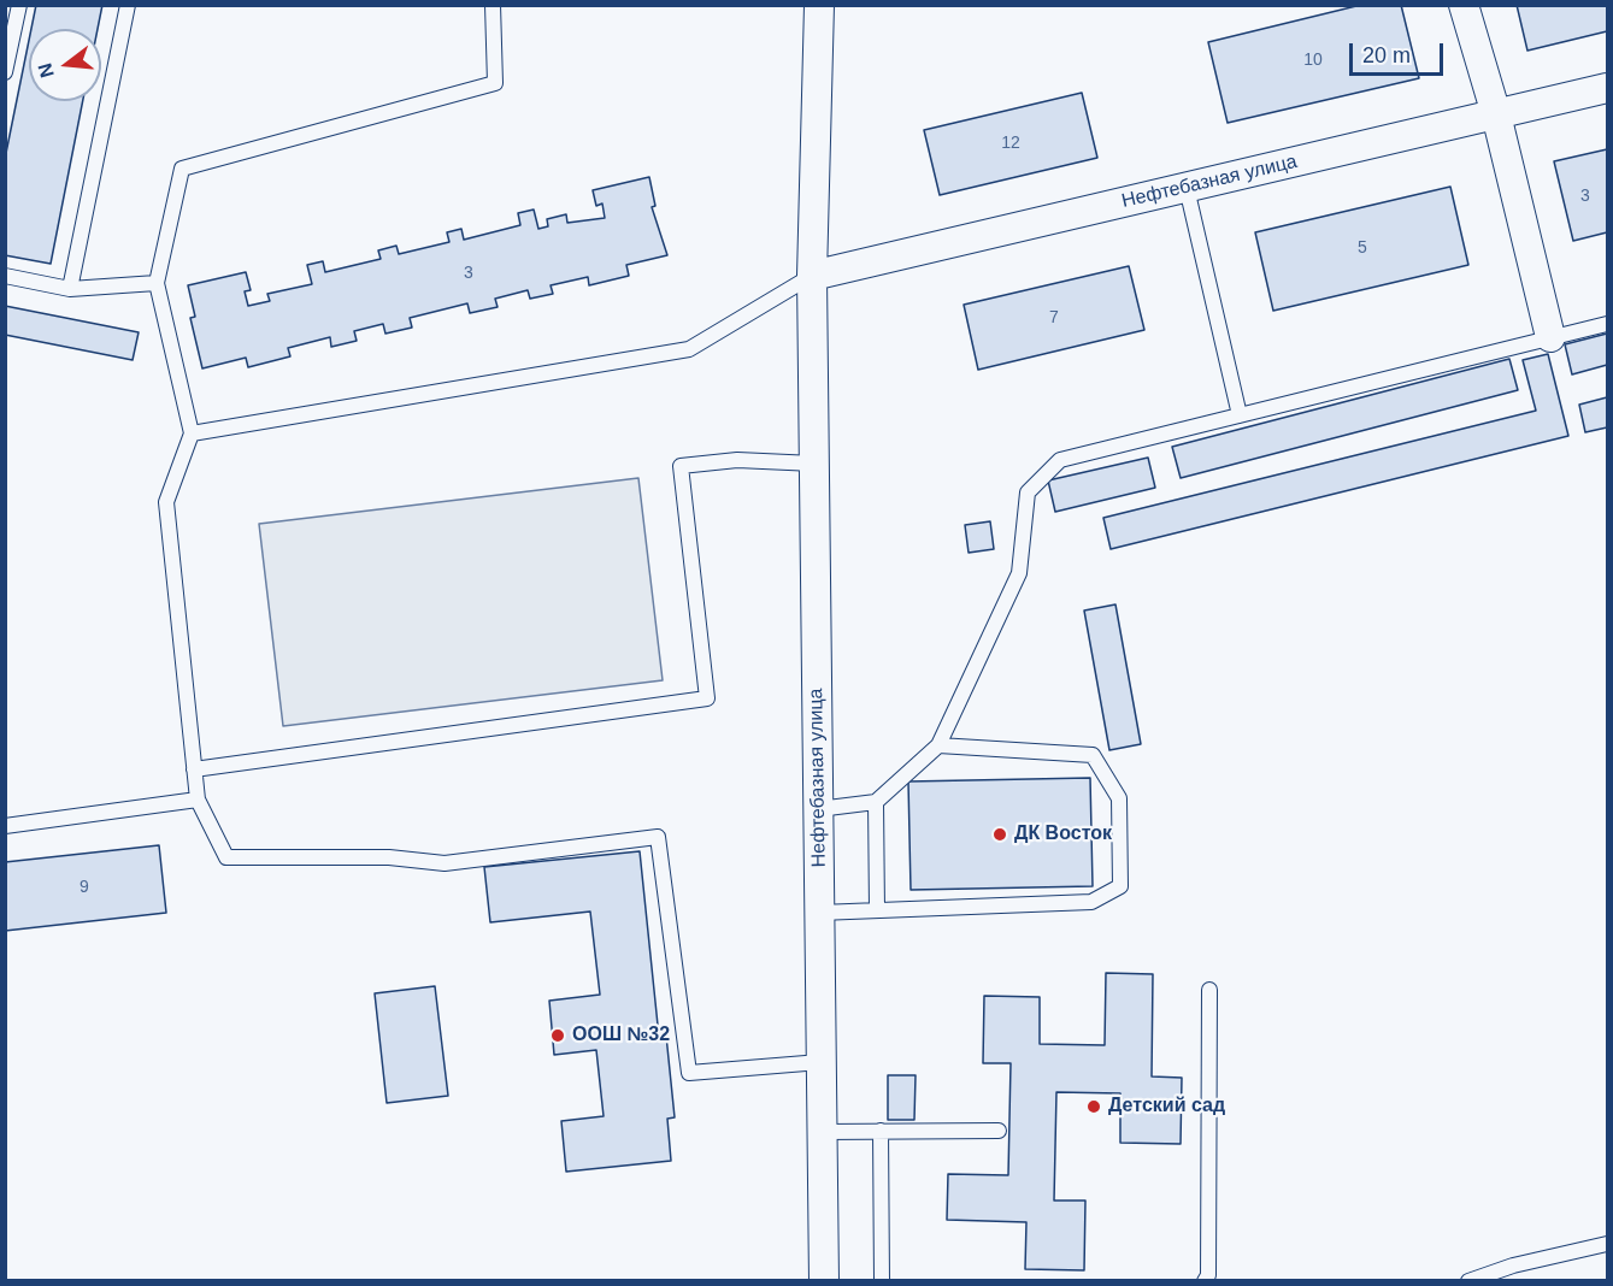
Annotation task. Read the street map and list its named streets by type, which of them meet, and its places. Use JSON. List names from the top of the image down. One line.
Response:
{"streets":{"street":["Нефтебазная улица"]},"places":["ДК Восток","ООШ №32","Детский сад"],"house_numbers":["10","12","3","5","3","7","9"],"scale_bar":"20 m","north":"left"}
